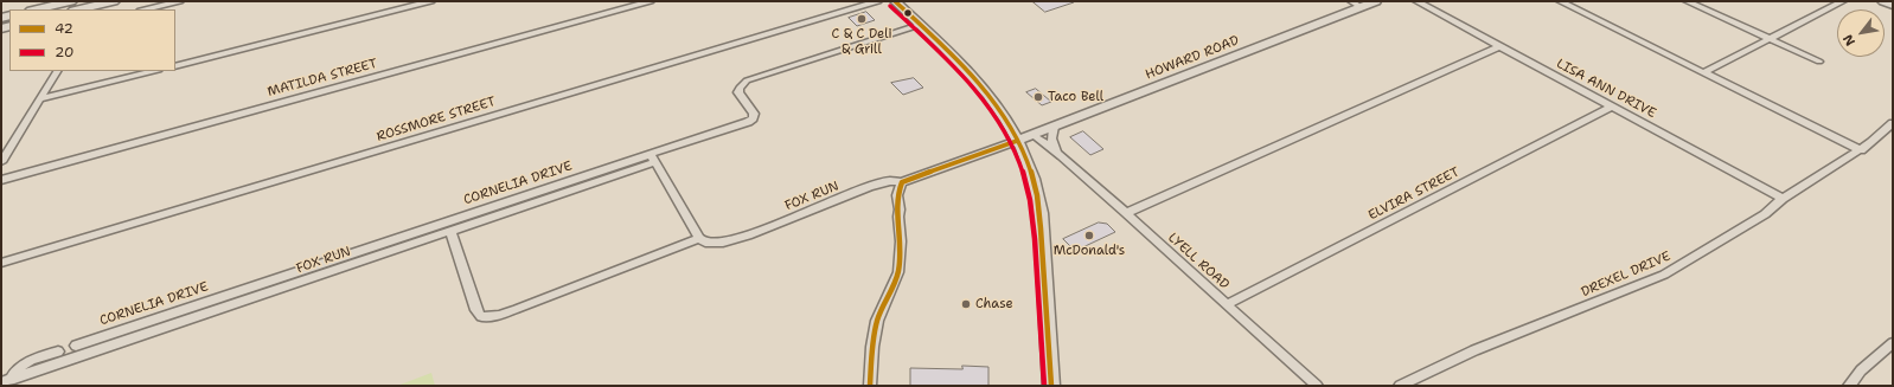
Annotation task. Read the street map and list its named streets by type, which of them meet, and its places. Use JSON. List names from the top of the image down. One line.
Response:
{"streets":{"main road":["HOWARD ROAD"],"street":["MATILDA STREET","LISA ANN DRIVE","ROSSMORE STREET","CORNELIA DRIVE","ELVIRA STREET","FOX RUN","LYELL ROAD","DREXEL DRIVE"]},"crossings":[["HOWARD ROAD","FOX RUN"],["HOWARD ROAD","LYELL ROAD"],["LISA ANN DRIVE","ELVIRA STREET"],["LISA ANN DRIVE","DREXEL DRIVE"],["CORNELIA DRIVE","FOX RUN"],["ELVIRA STREET","LYELL ROAD"]],"places":["C & C Deli & Grill","Taco Bell","McDonald's","Chase"],"lines":["transit line 42","transit line 20"],"legend":["42","20"],"north":"bottom left"}
